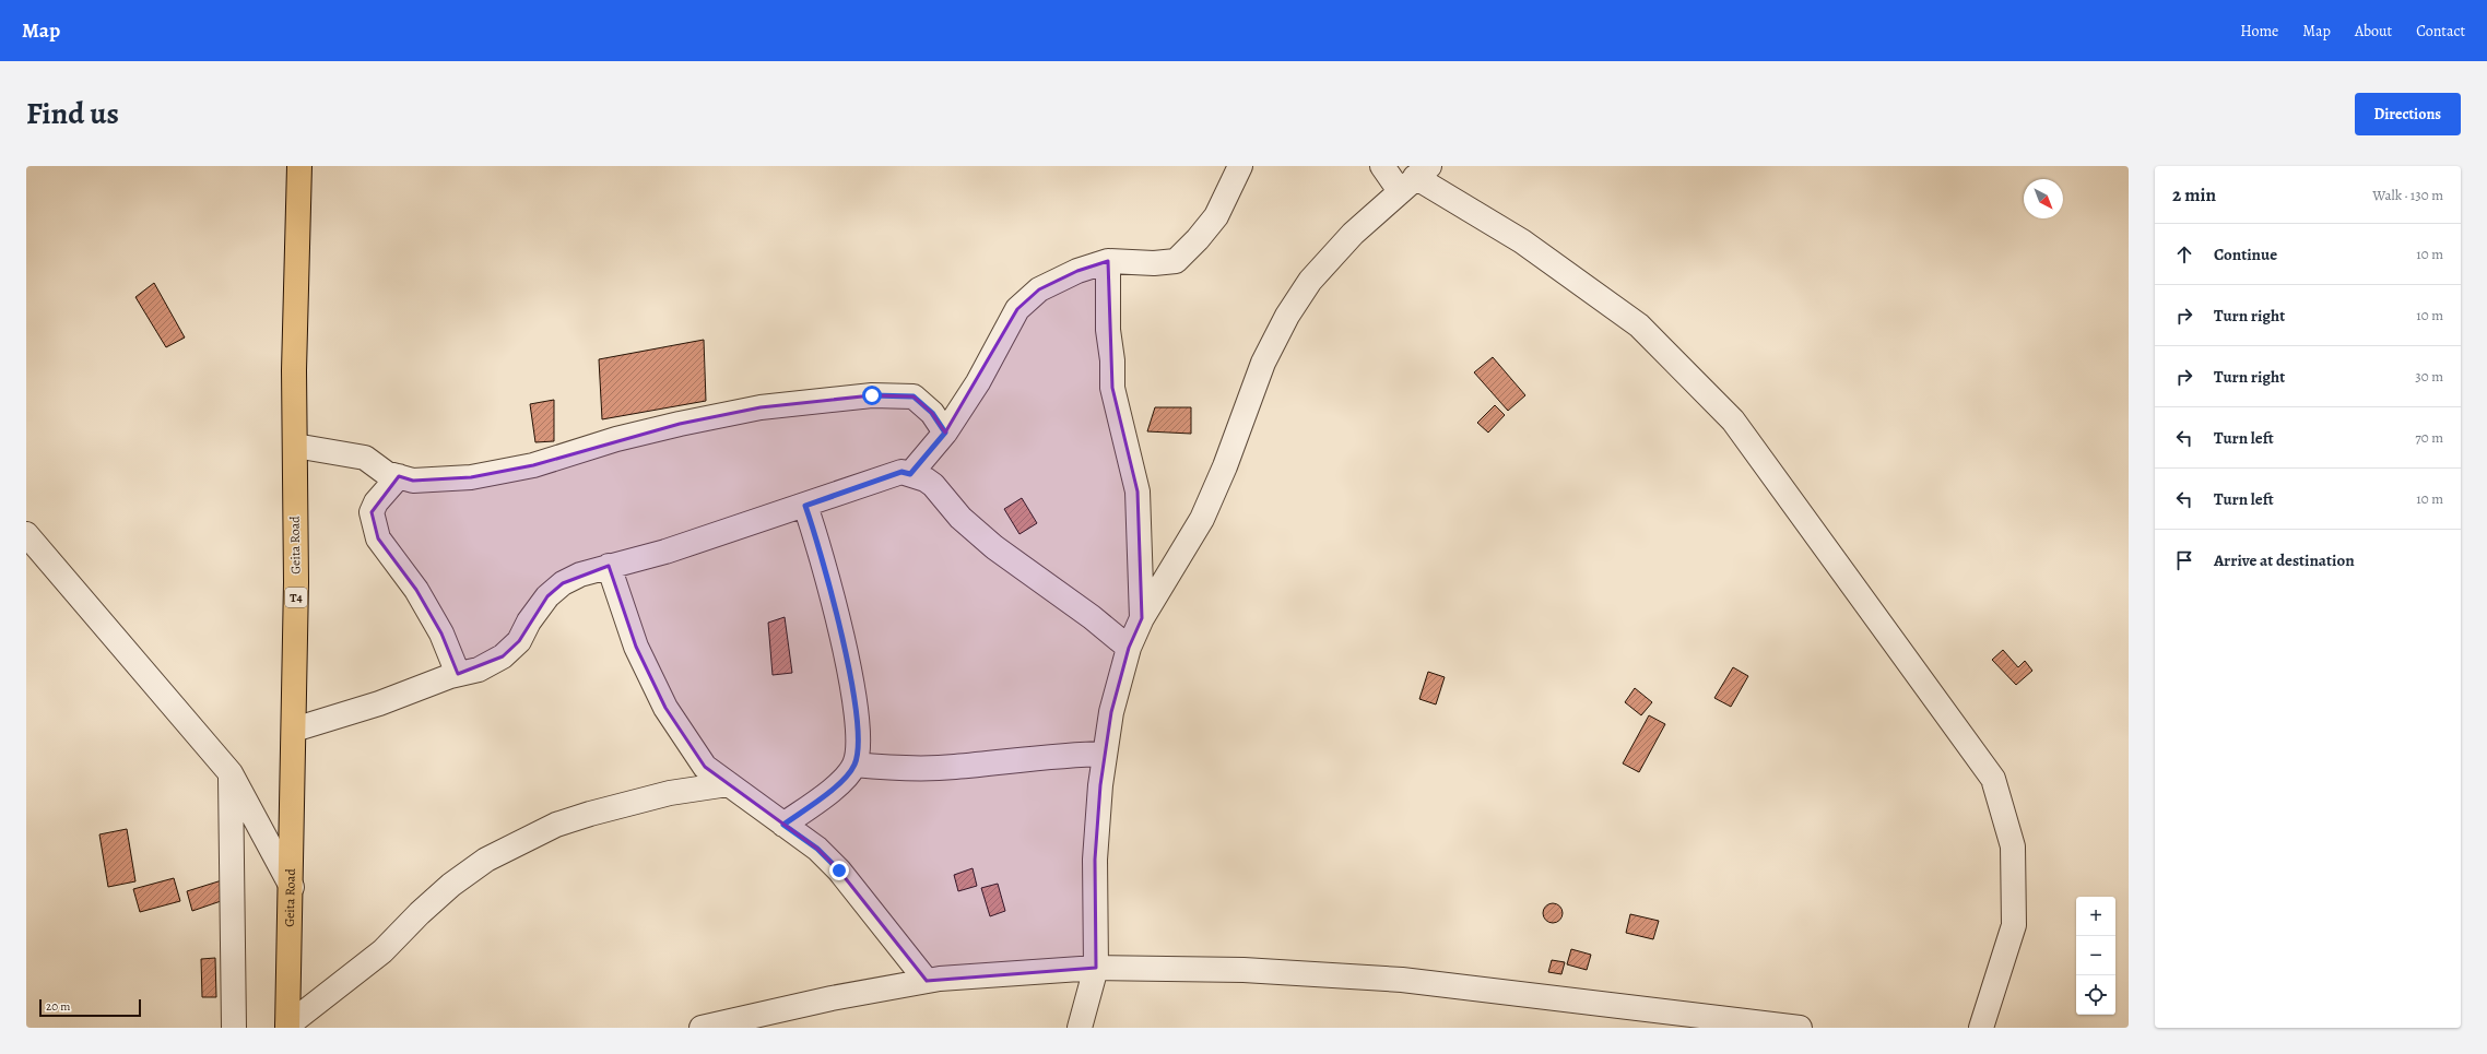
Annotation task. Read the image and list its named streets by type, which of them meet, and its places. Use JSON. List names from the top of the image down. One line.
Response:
{"streets":{"highway":["Geita Road","T4"]},"scale_bar":"20 m","north":"bottom right","page":{"header":"Map","nav":["Home","Map","About","Contact"],"title":"Find us","buttons":"Directions","heading":["2 min","Walk · 130 m"],"list":[["Continue","10 m"],["Turn right","10 m"],["Turn right","30 m"],["Turn left","70 m"],["Turn left","10 m"],"Arrive at destination"],"map_buttons":["+","−"],"scale":"20 m"}}
